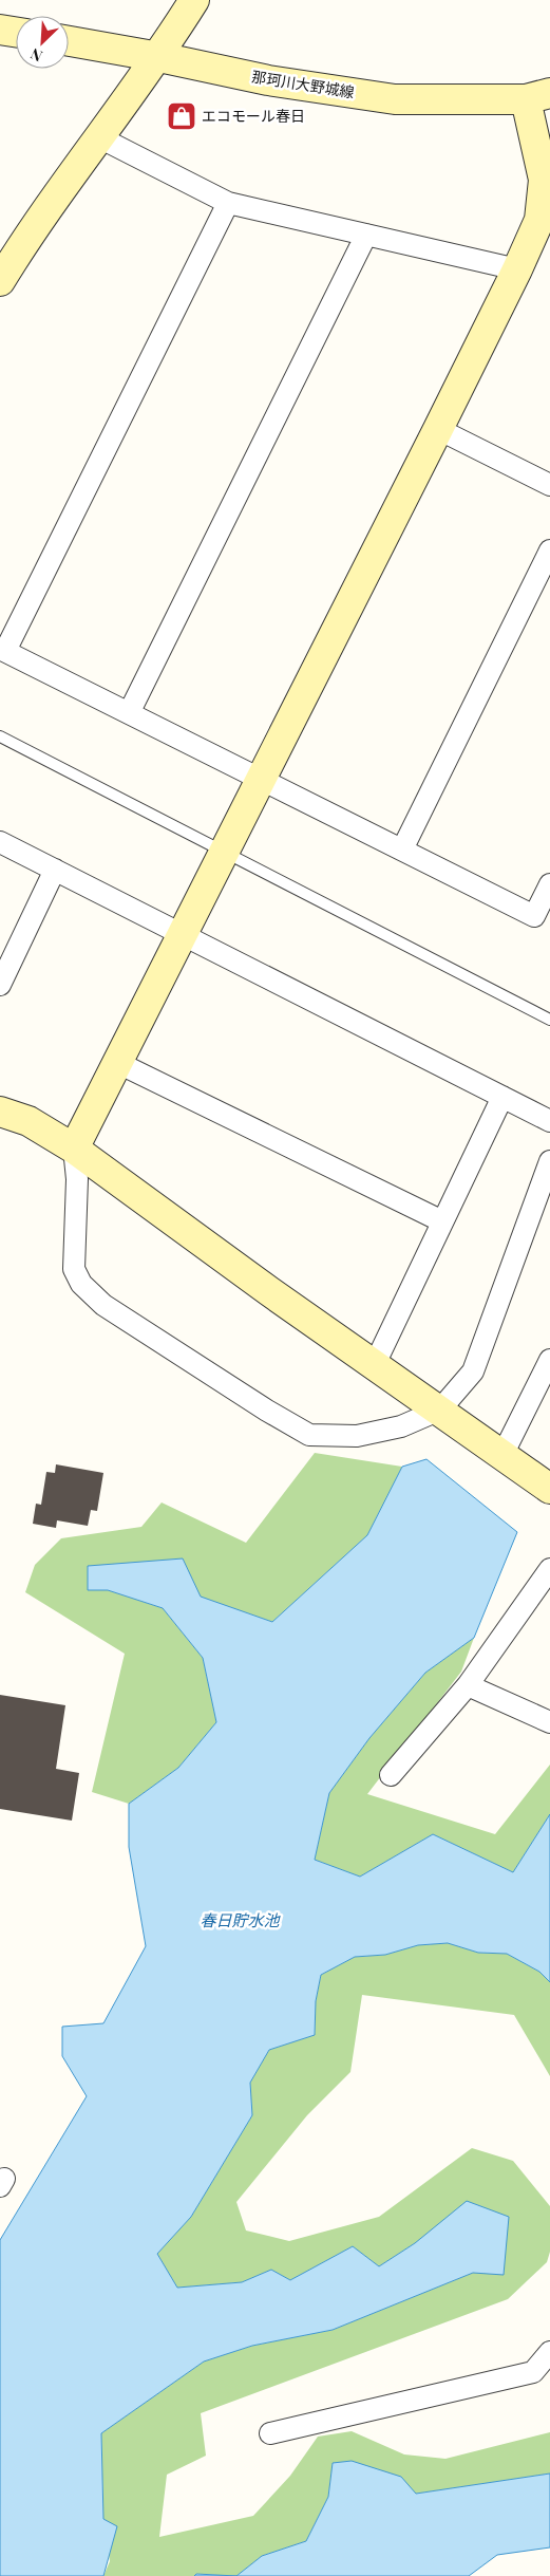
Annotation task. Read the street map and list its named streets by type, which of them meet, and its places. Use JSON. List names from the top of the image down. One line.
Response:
{"streets":{"street":["那珂川大野城線"]},"water":["春日貯水池"],"places":{"shop":["エコモール春日"]},"north":"bottom left"}
